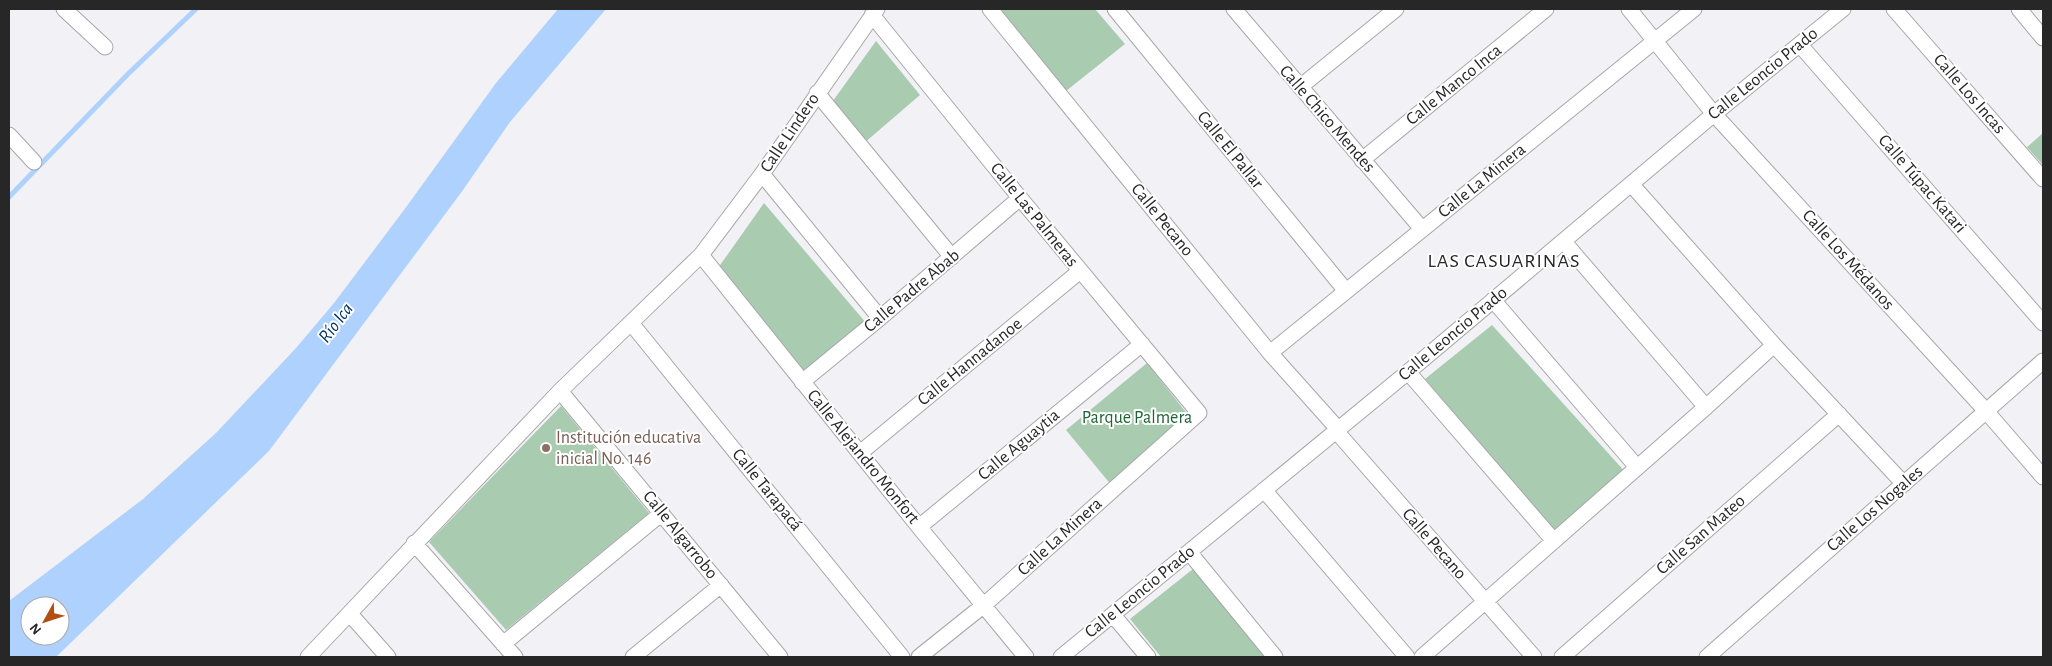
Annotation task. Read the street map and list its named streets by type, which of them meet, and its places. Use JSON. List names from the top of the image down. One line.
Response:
{"streets":{"street":["Calle Leoncio Prado","Calle Manco Inca","Calle Los Incas","Calle Chico Mendes","Calle Lindero","Calle El Pallar","Calle La Minera","Calle Túpac Katari","Calle Las Palmeras","Calle Pecano","Calle Los Médanos","Calle Padre Abab","Calle Hannadanoe","Calle Aguaytia","Calle Alejandro Monfort","Calle Tarapacá","Calle Los Nogales","Calle Algarrobo","Calle San Mateo"]},"crossings":[["Calle Leoncio Prado","Calle Túpac Katari"],["Calle Leoncio Prado","Calle Pecano"],["Calle Leoncio Prado","Calle Los Médanos"],["Calle Manco Inca","Calle Chico Mendes"],["Calle Chico Mendes","Calle La Minera"],["Calle Lindero","Calle Las Palmeras"],["Calle Lindero","Calle Alejandro Monfort"],["Calle Lindero","Calle Tarapacá"],["Calle Lindero","Calle Algarrobo"],["Calle El Pallar","Calle La Minera"],["Calle La Minera","Calle Las Palmeras"],["Calle La Minera","Calle Pecano"],["Calle La Minera","Calle Los Médanos"],["Calle La Minera","Calle Alejandro Monfort"],["Calle Las Palmeras","Calle Padre Abab"],["Calle Las Palmeras","Calle Hannadanoe"],["Calle Las Palmeras","Calle Aguaytia"],["Calle Los Médanos","Calle Los Nogales"],["Calle Padre Abab","Calle Alejandro Monfort"],["Calle Hannadanoe","Calle Alejandro Monfort"],["Calle Aguaytia","Calle Alejandro Monfort"]],"districts":["LAS CASUARINAS"],"water":["Río Ica"],"parks":["Parque Palmera"],"places":["Institución educativa inicial No. 146"],"north":"bottom left"}
